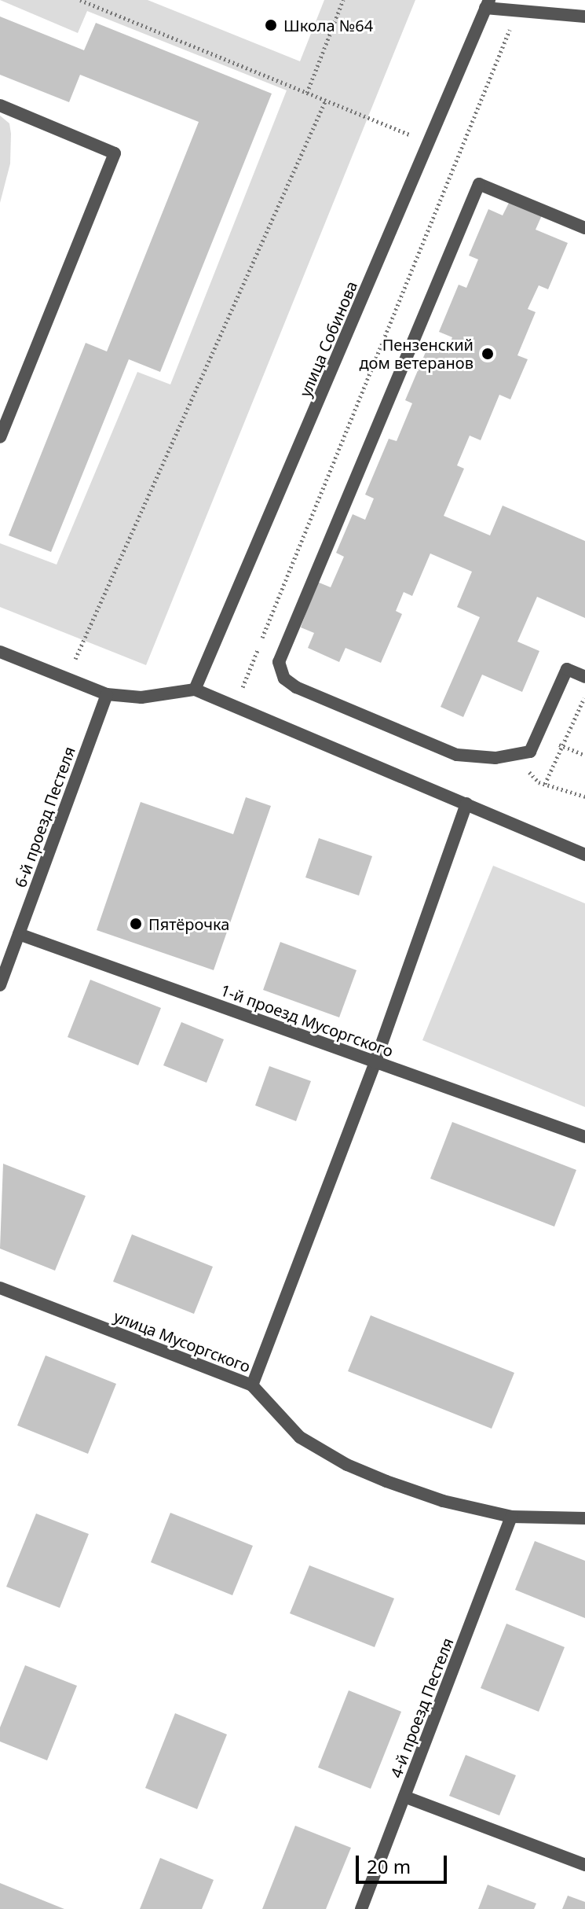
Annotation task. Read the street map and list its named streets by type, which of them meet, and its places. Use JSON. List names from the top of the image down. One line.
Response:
{"streets":{"street":["улица Собинова","6-й проезд Пестеля","1-й проезд Мусоргского","улица Мусоргского","4-й проезд Пестеля"]},"crossings":[["6-й проезд Пестеля","1-й проезд Мусоргского"],["улица Мусоргского","4-й проезд Пестеля"]],"places":["Школа №64","Пензенский дом ветеранов","Пятёрочка"],"scale_bar":"20 m"}
